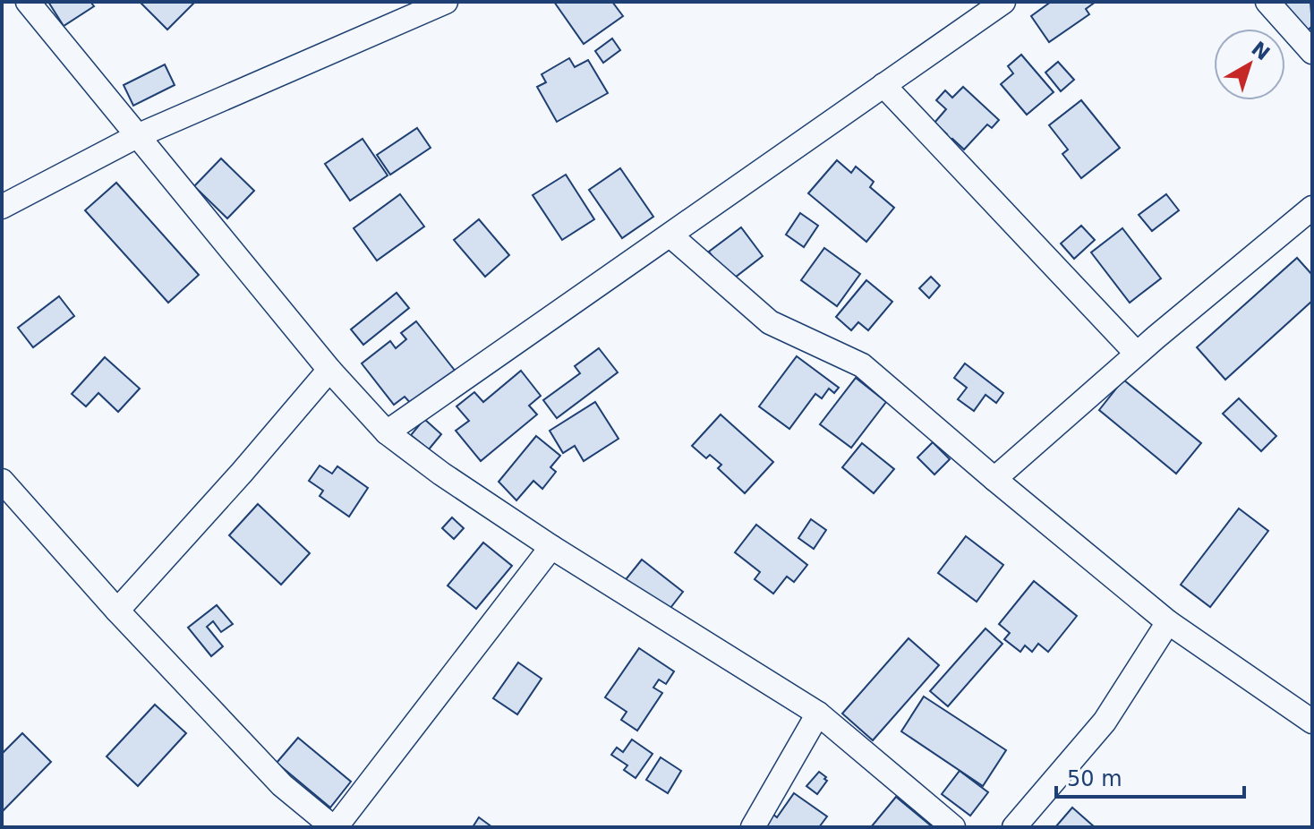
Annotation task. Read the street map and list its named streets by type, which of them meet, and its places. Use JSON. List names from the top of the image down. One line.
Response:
{"scale_bar":"50 m","north":"top right"}
